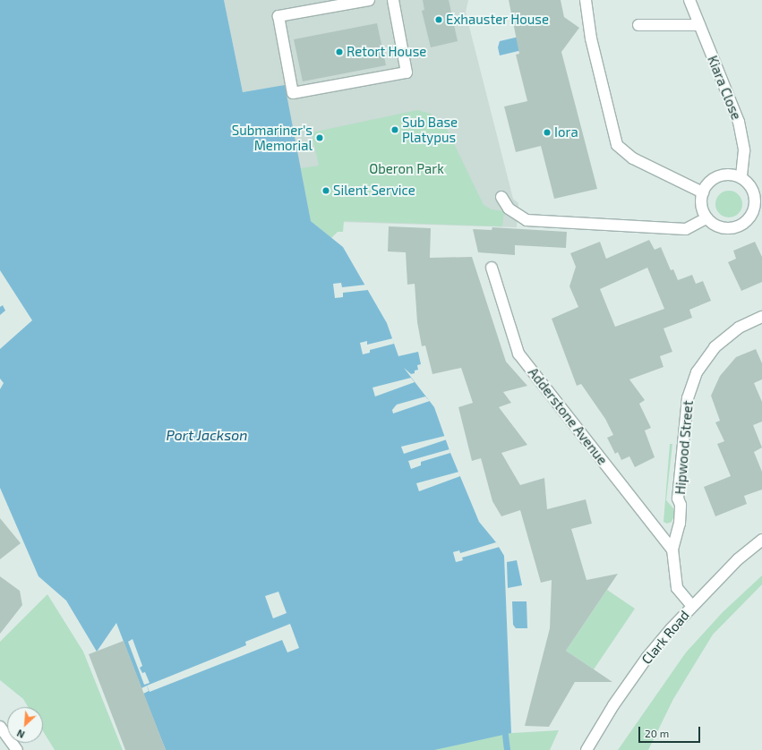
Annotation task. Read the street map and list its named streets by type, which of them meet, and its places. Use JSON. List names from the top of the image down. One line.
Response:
{"streets":{"street":["Kiara Close","Adderstone Avenue","Hipwood Street","Clark Road"]},"crossings":[["Adderstone Avenue","Hipwood Street"],["Hipwood Street","Clark Road"]],"water":["Port Jackson"],"parks":["Oberon Park"],"places":["Exhauster House","Retort House","Sub Base Platypus","Iora","Submariner's Memorial","Silent Service"],"scale_bar":"20 m","north":"bottom left"}
